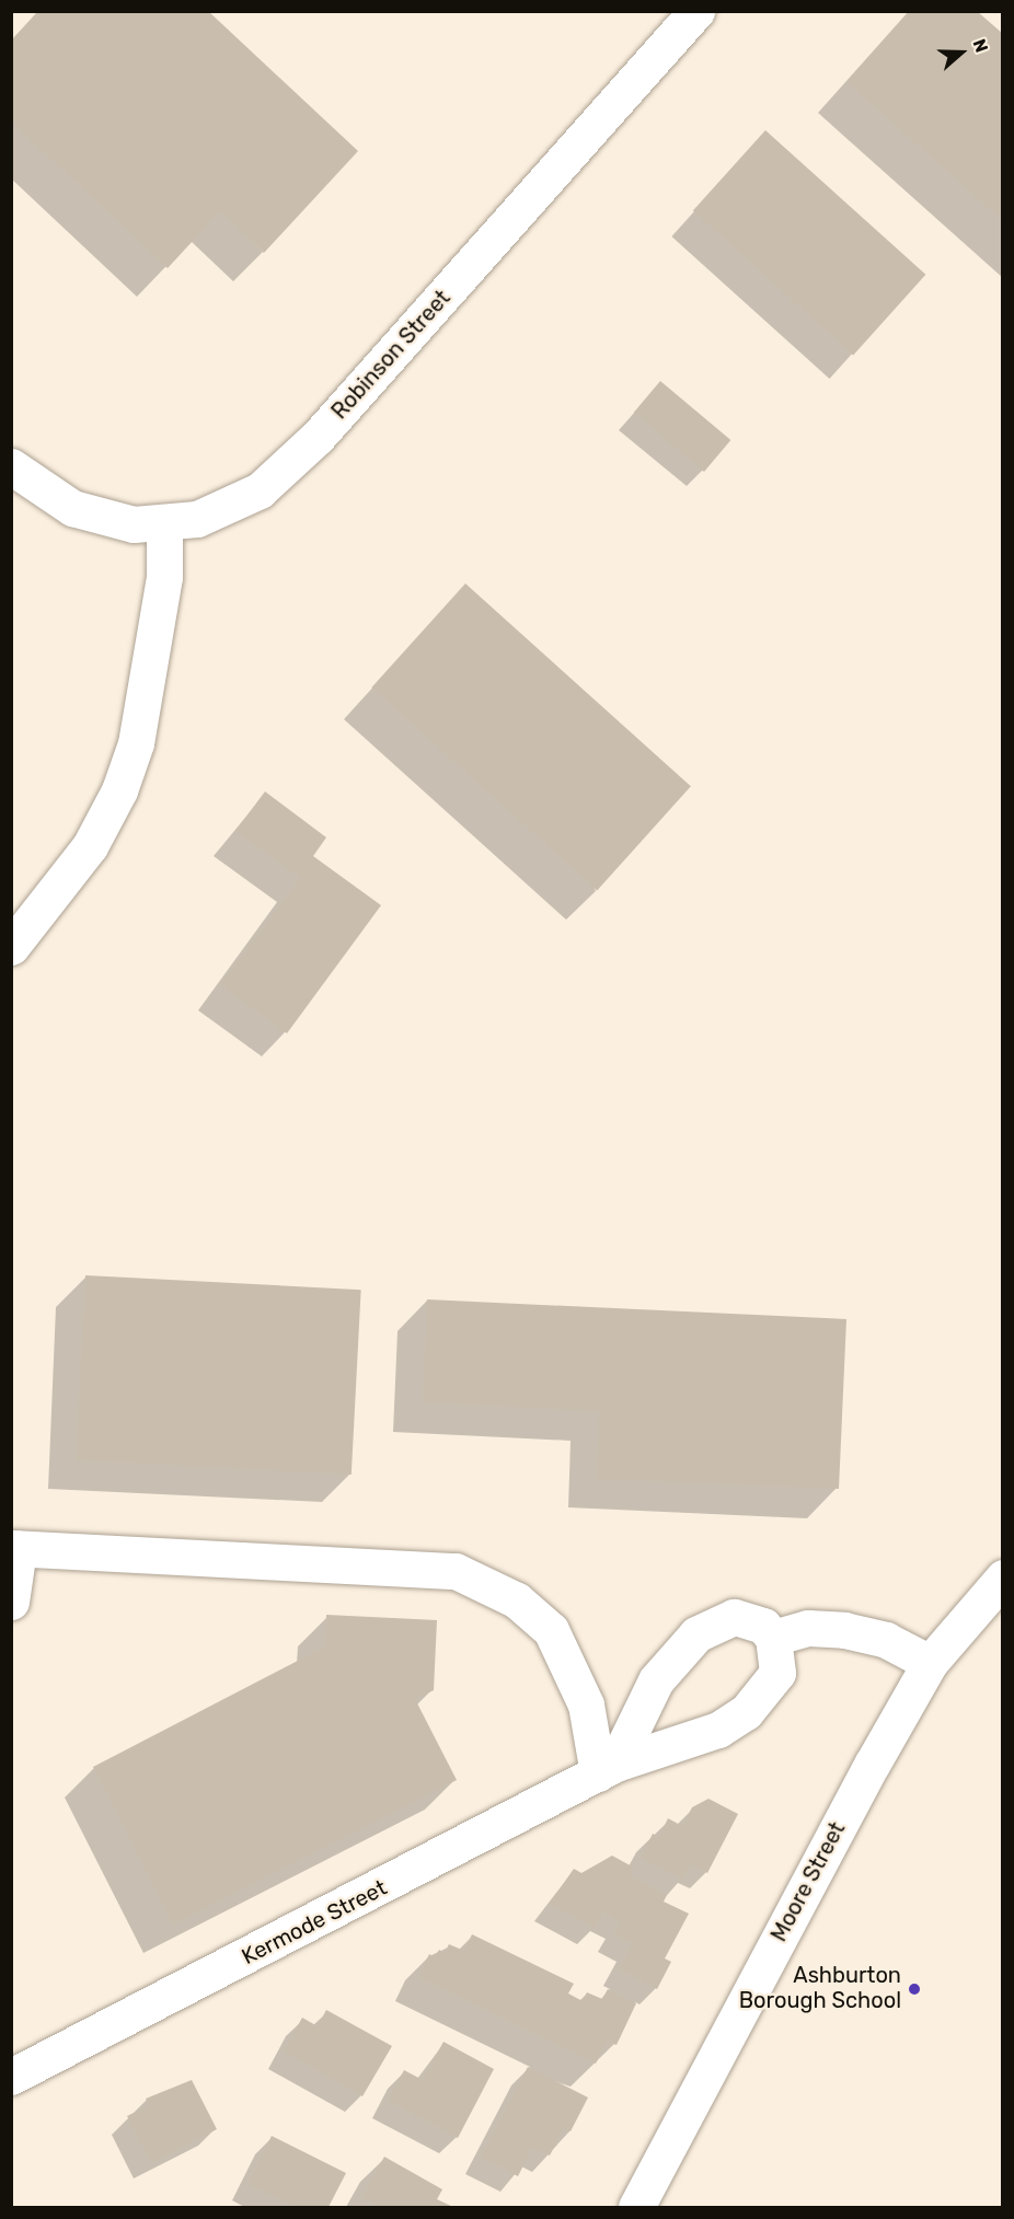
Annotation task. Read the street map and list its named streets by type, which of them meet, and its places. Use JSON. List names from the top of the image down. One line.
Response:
{"streets":{"street":["Robinson Street","Moore Street","Kermode Street"]},"places":["Ashburton Borough School"],"north":"right"}
